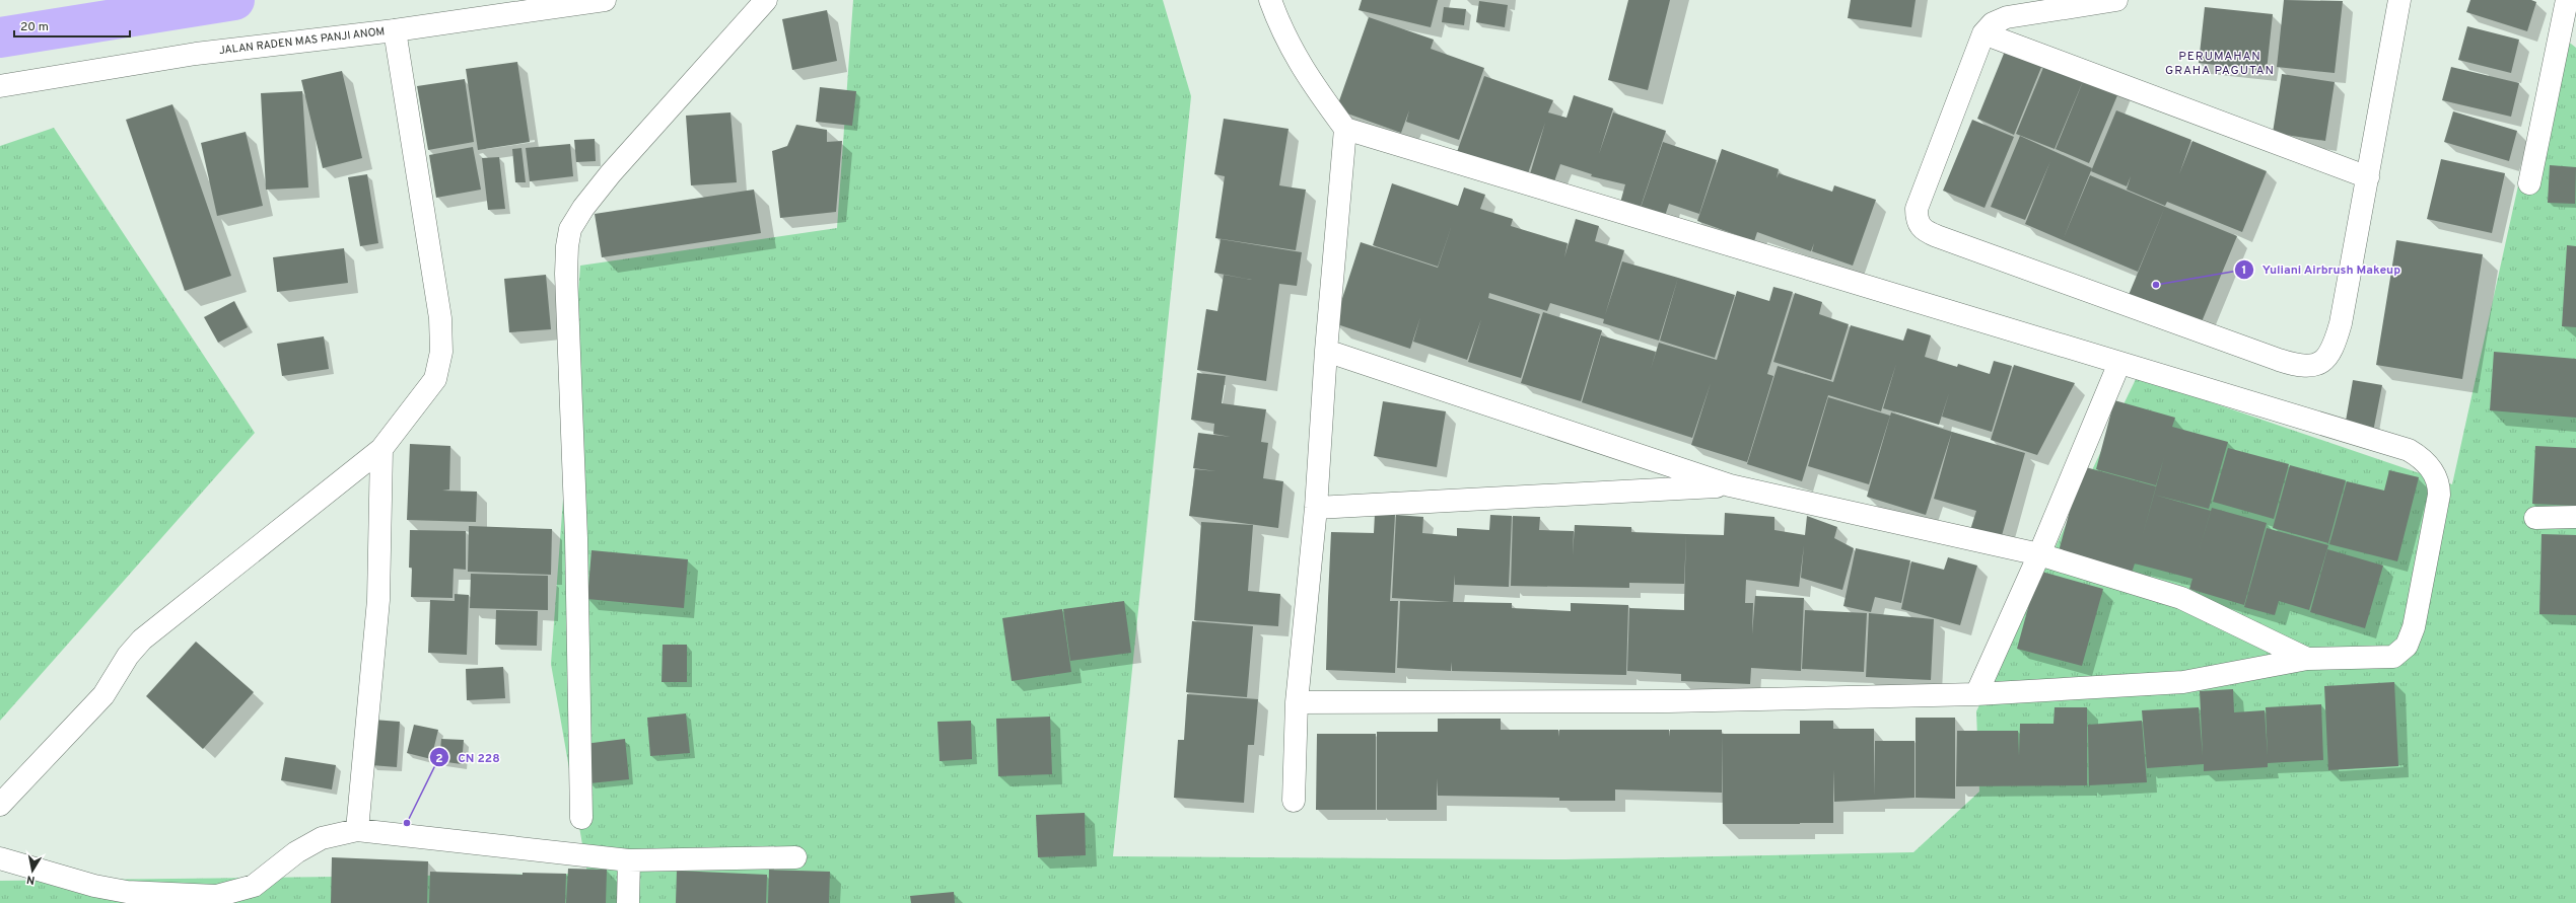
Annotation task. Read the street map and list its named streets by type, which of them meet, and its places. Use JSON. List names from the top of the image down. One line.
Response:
{"streets":{"street":["JALAN RADEN MAS PANJI ANOM"]},"districts":["PERUMAHAN GRAHA PAGUTAN"],"places":["Yuliani Airbrush Makeup","CN 228"],"scale_bar":"20 m","north":"bottom"}
